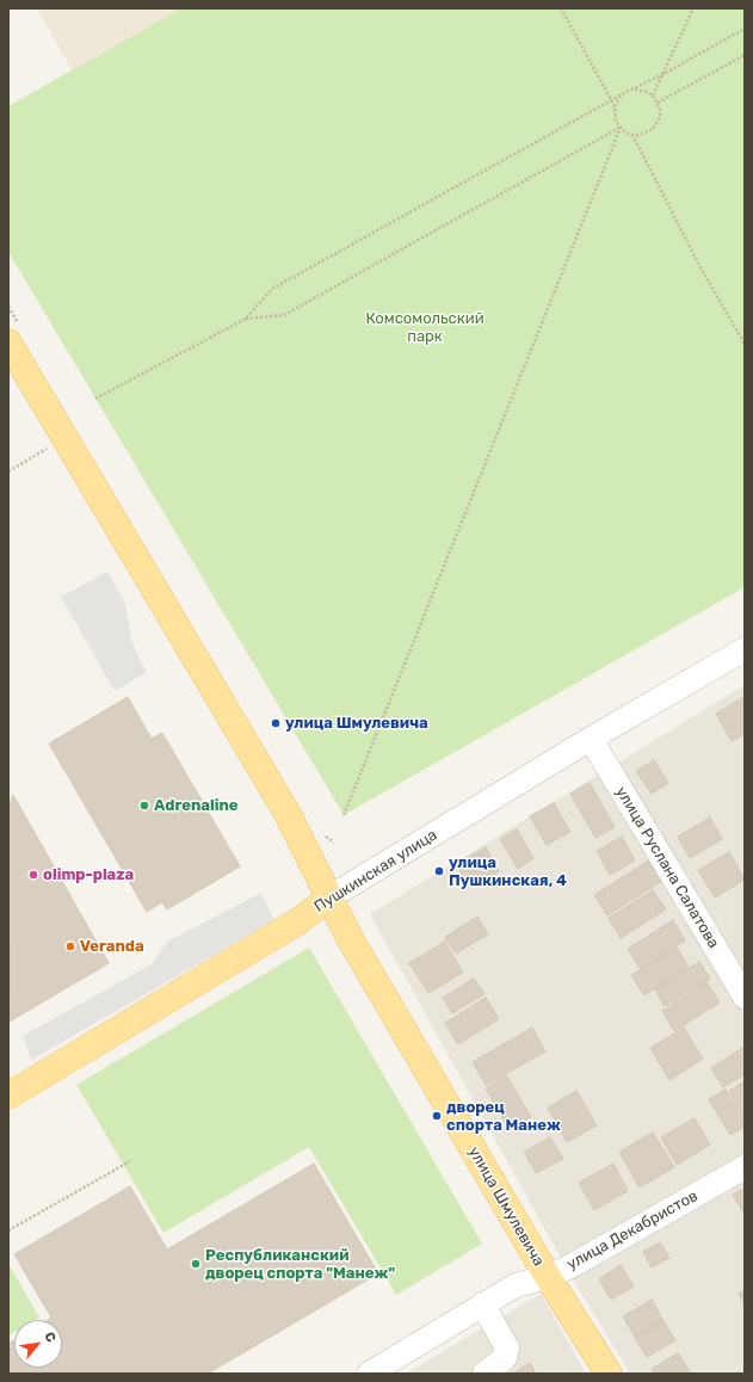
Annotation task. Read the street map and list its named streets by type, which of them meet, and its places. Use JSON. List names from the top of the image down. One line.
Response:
{"streets":{"main road":["Пушкинская улица","улица Шмулевича"],"street":["улица Руслана Салатова","улица Декабристов"]},"crossings":[["улица Руслана Салатова","Пушкинская улица"],["Пушкинская улица","улица Шмулевича"],["улица Шмулевича","улица Декабристов"]],"parks":["Комсомольский парк"],"places":["улица Шмулевича","Adrenaline","улица Пушкинская, 4","olimp-plaza","Veranda","дворец спорта Манеж","Республиканский дворец спорта \"Манеж\""],"north":"top right"}
